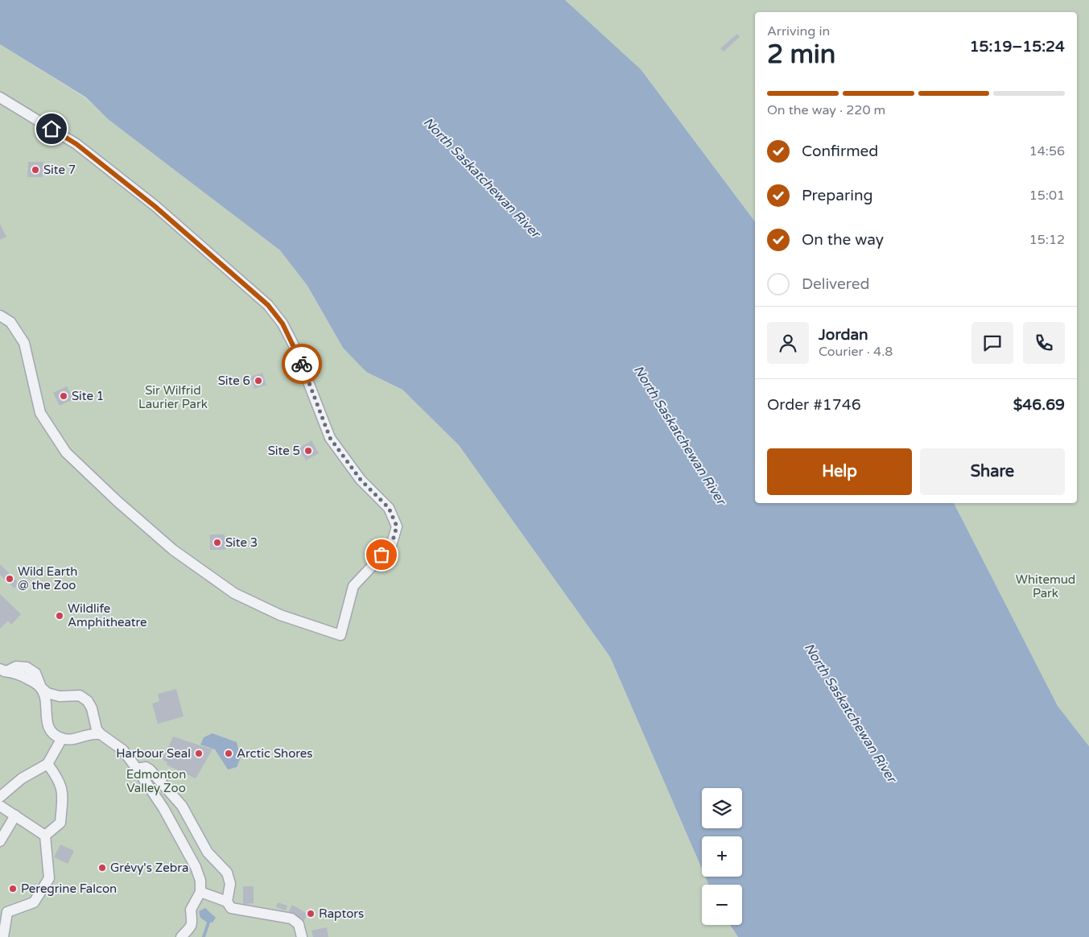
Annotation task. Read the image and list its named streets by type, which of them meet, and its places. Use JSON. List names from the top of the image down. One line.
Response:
{"water":["North Saskatchewan River"],"parks":["Sir Wilfrid Laurier Park","Whitemud Park","Edmonton Valley Zoo"],"places":["Site 7","Site 6","Site 1","Site 5","Site 3","Wild Earth @ the Zoo","Wildlife Amphitheatre","Harbour Seal","Arctic Shores","Grévy's Zebra","Peregrine Falcon","Raptors"],"page":{"heading":["2 min","Arriving in","15:19–15:24"],"panel":["Jordan","Courier · 4.8","Order #1746","$46.69"],"bar":"On the way · 220 m","list":[["Confirmed","14:56"],["Preparing","15:01"],["On the way","15:12"],"Delivered"],"buttons":["Help","Share"],"map_buttons":["+","−"]}}
